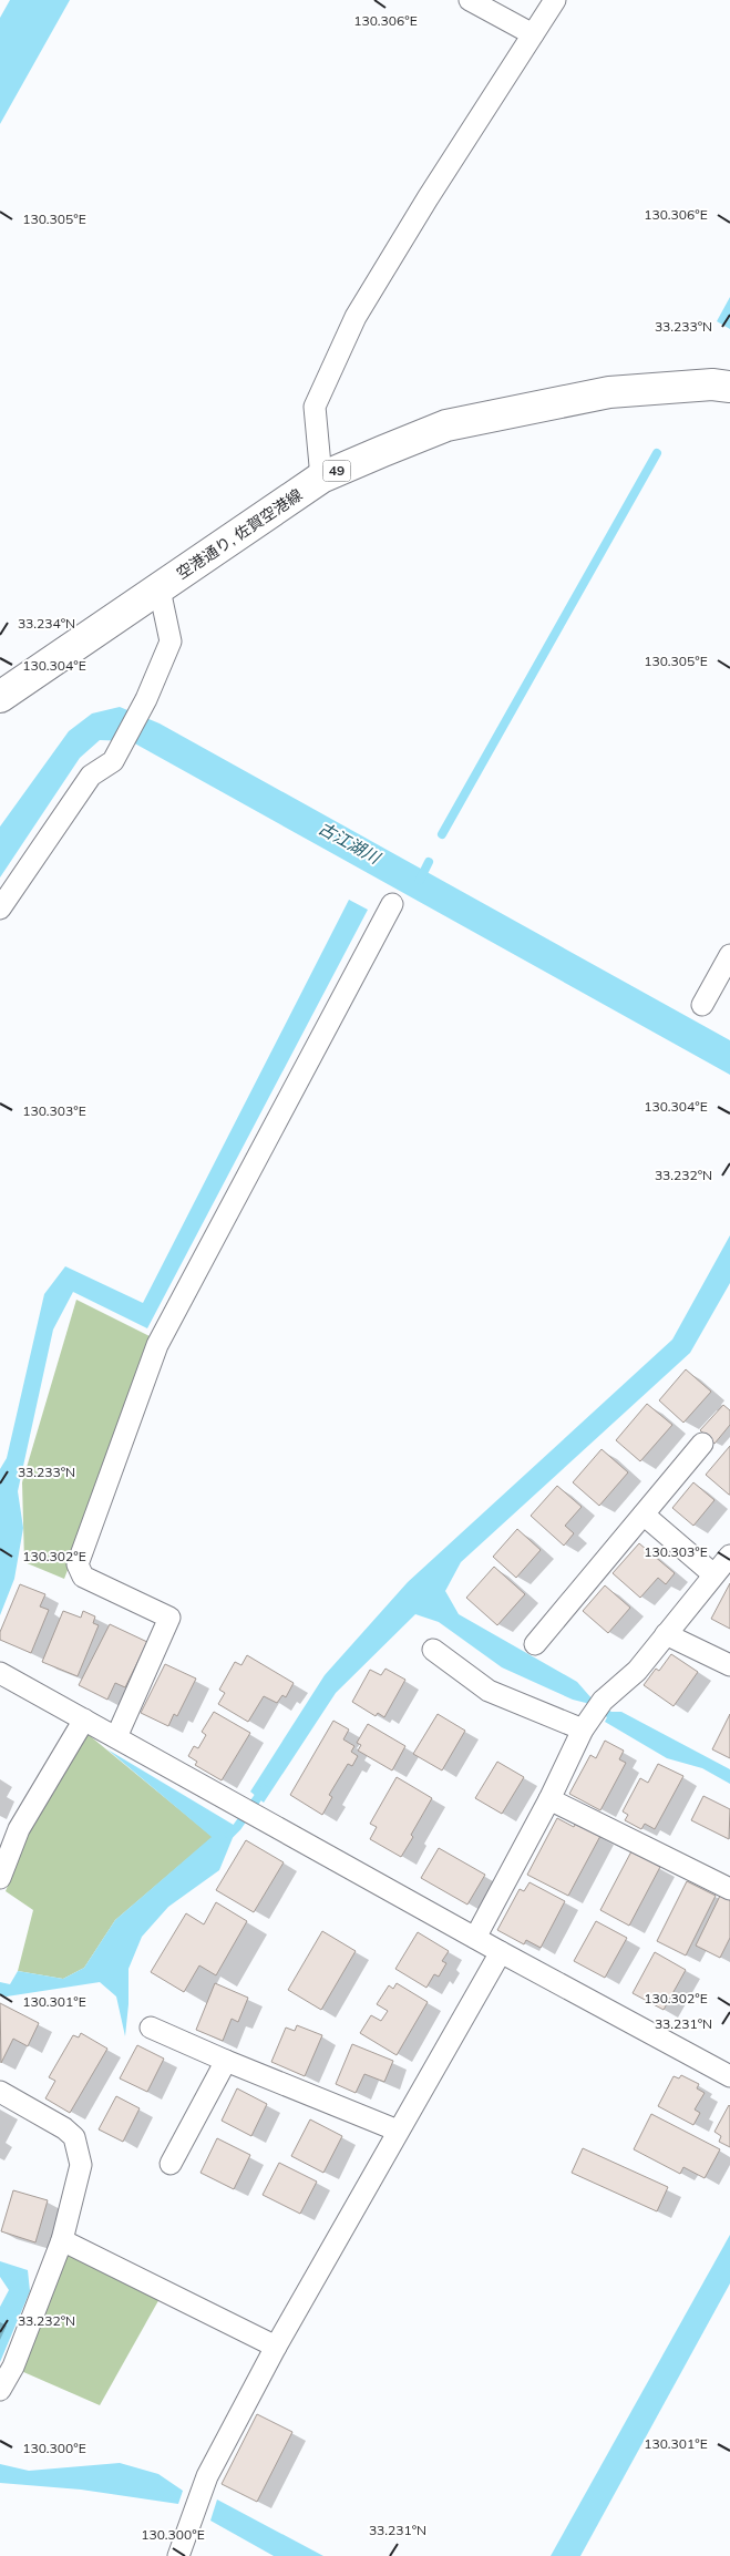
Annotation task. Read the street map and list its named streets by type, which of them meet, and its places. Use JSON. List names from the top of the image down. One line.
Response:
{"streets":{"main road":["49","空港通り, 佐賀空港線"]},"water":["古江湖川"],"coordinates":["130.306°E","130.305°E","33.233°N","33.234°N","130.304°E","130.303°E","33.232°N","130.302°E","130.301°E","33.231°N","130.300°E"]}
